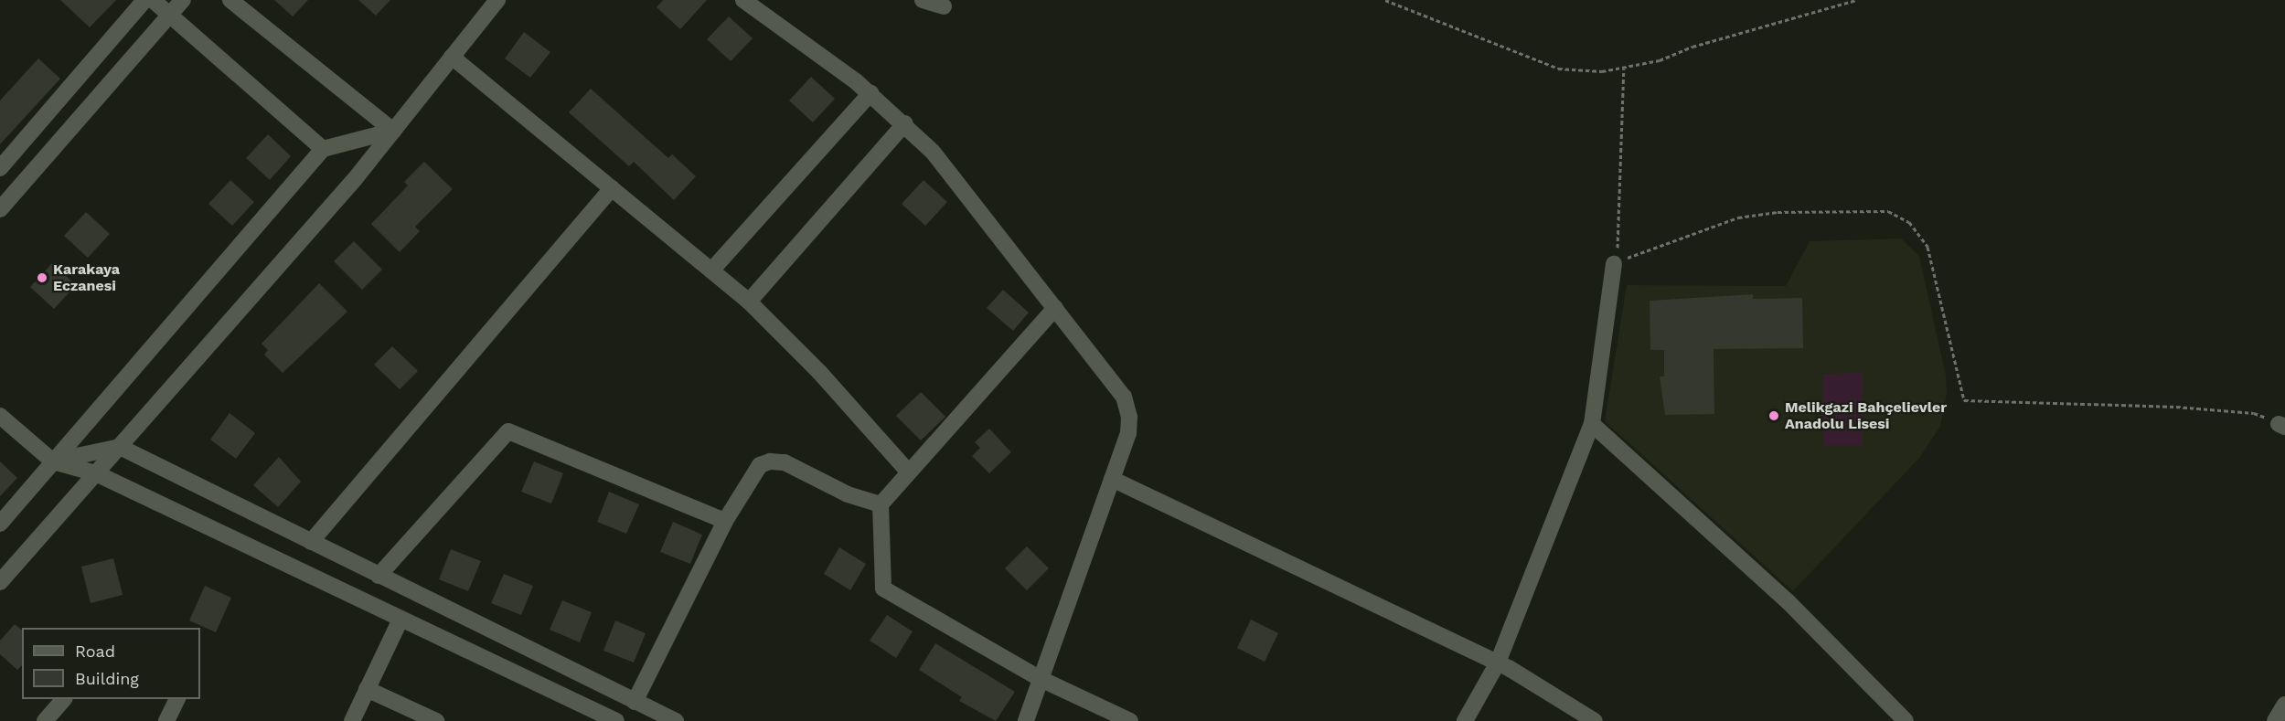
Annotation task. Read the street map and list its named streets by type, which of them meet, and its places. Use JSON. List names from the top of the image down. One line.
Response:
{"places":["Karakaya Eczanesi","Melikgazi Bahçelievler Anadolu Lisesi"],"legend":["Road","Building"]}
